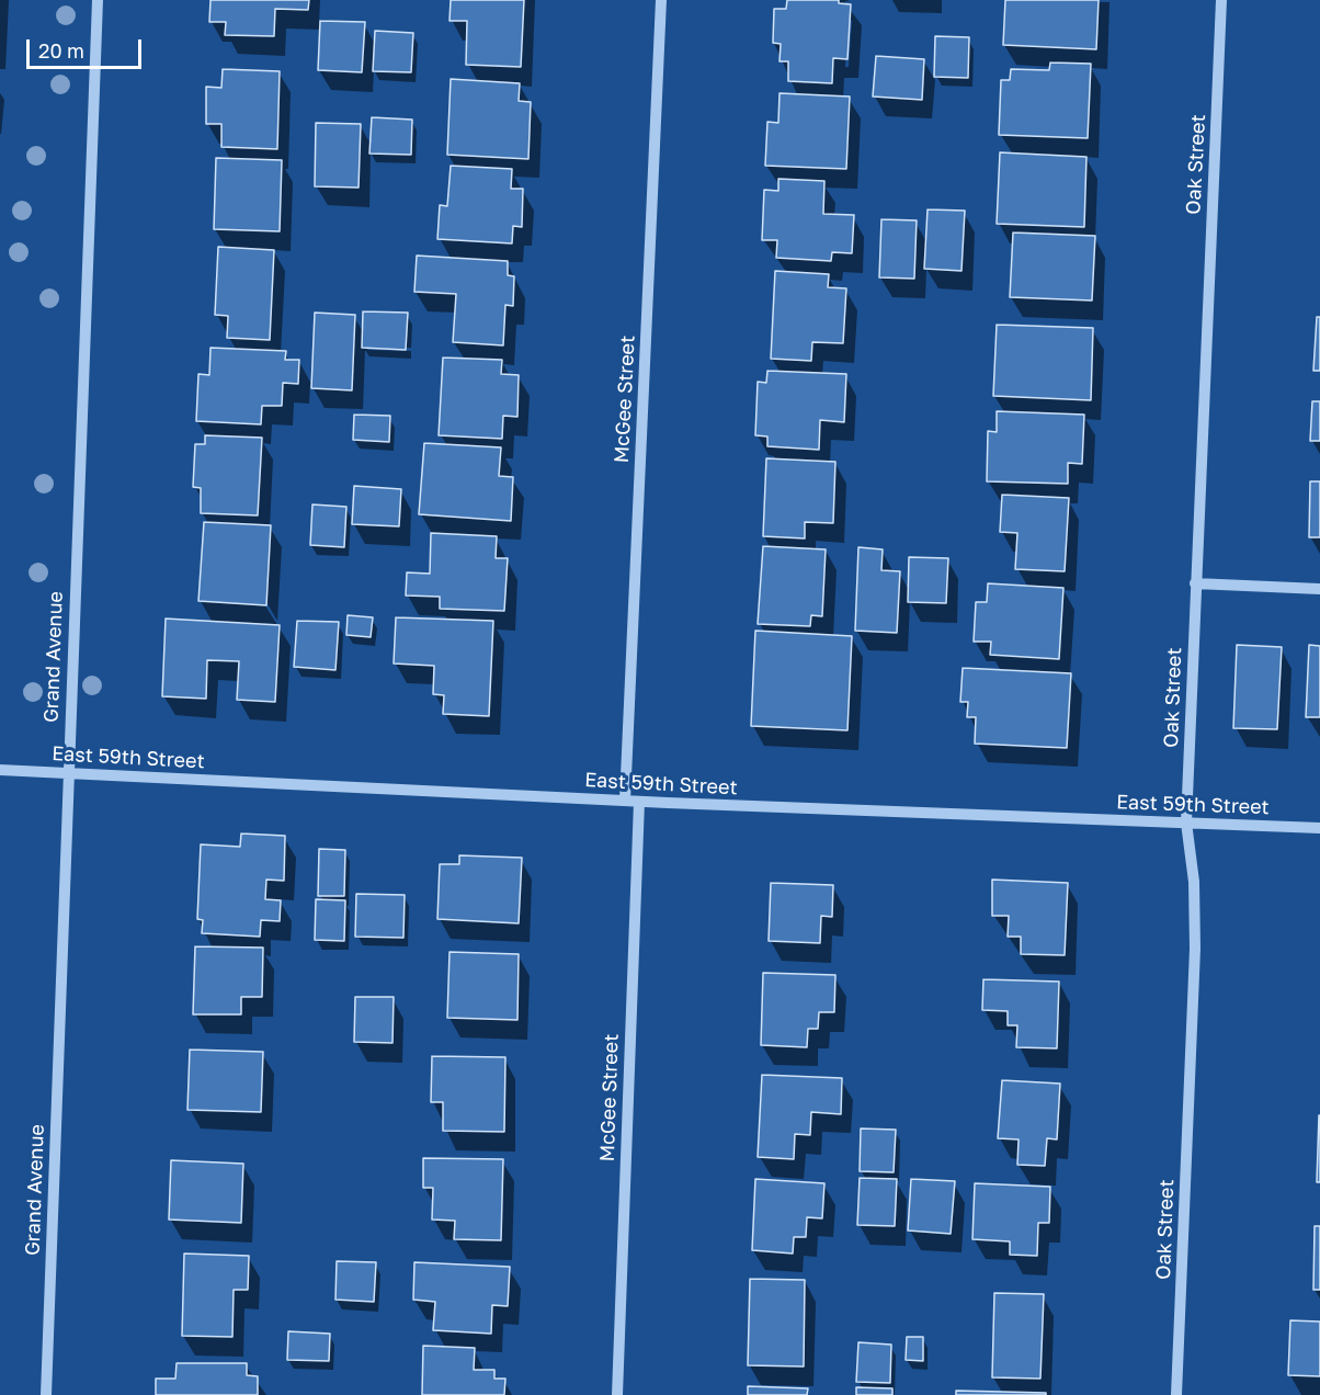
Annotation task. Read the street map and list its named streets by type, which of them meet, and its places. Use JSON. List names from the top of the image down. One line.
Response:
{"streets":{"street":["Oak Street","McGee Street","Grand Avenue","East 59th Street"]},"crossings":[["Oak Street","East 59th Street"],["McGee Street","East 59th Street"],["Grand Avenue","East 59th Street"]],"scale_bar":"20 m"}
